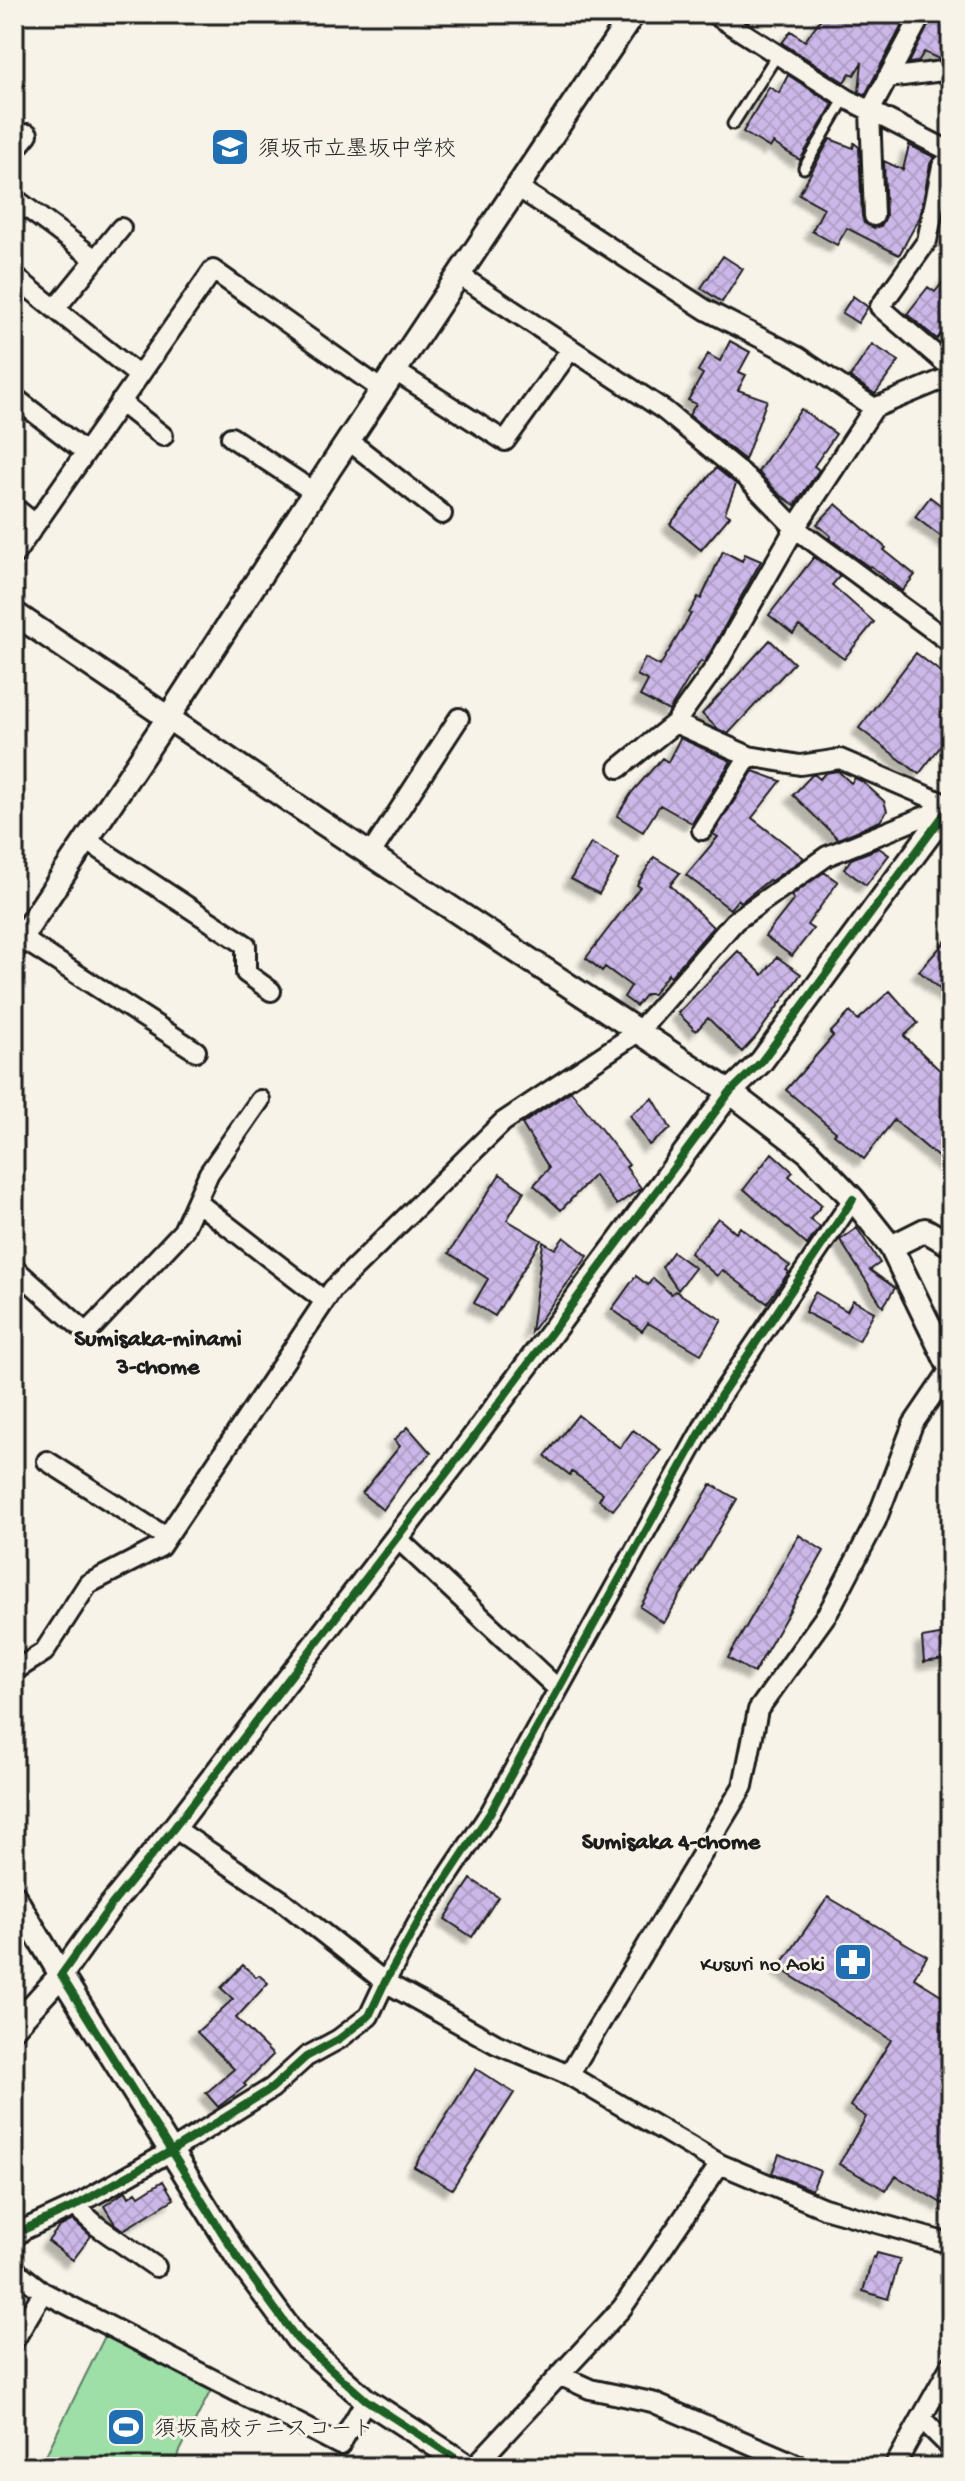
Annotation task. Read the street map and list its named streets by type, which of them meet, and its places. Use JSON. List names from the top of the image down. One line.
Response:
{"districts":["Sumisaka-minami 3-chome","Sumisaka 4-chome"],"places":{"school or university":["須坂市立墨坂中学校"],"pharmacy":["Kusuri no Aoki"],"sports":["須坂高校テニスコート"]}}
